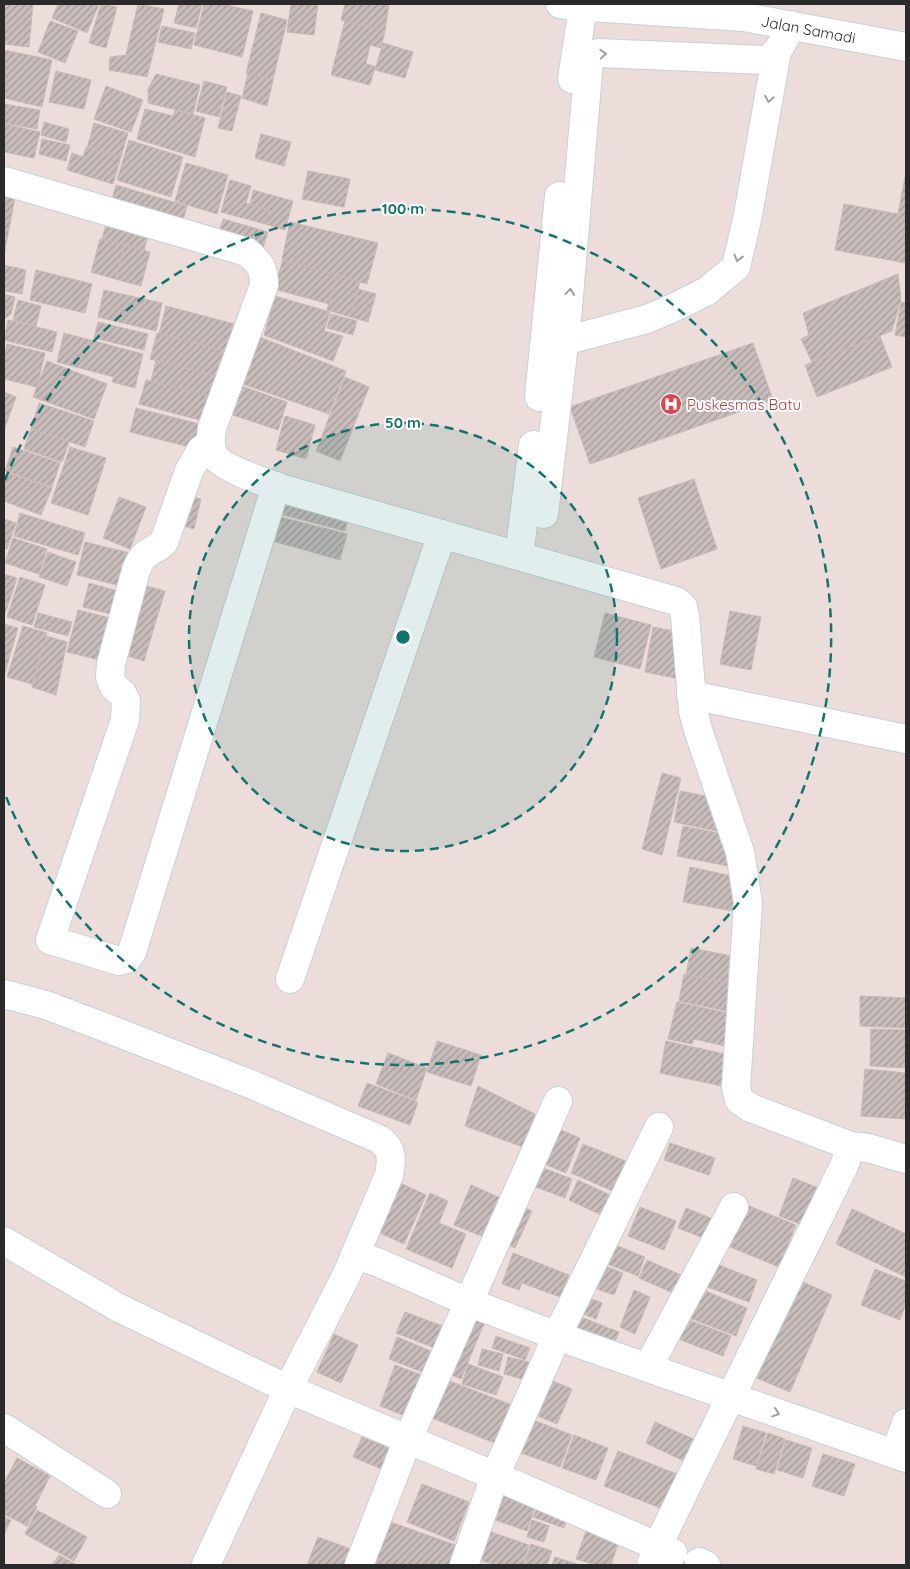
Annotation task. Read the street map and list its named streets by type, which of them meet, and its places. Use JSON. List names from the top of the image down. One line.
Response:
{"streets":{"street":["Jalan Samadi"]},"places":{"hospital":["Puskesmas Batu"]},"rings":["100 m","50 m"]}
